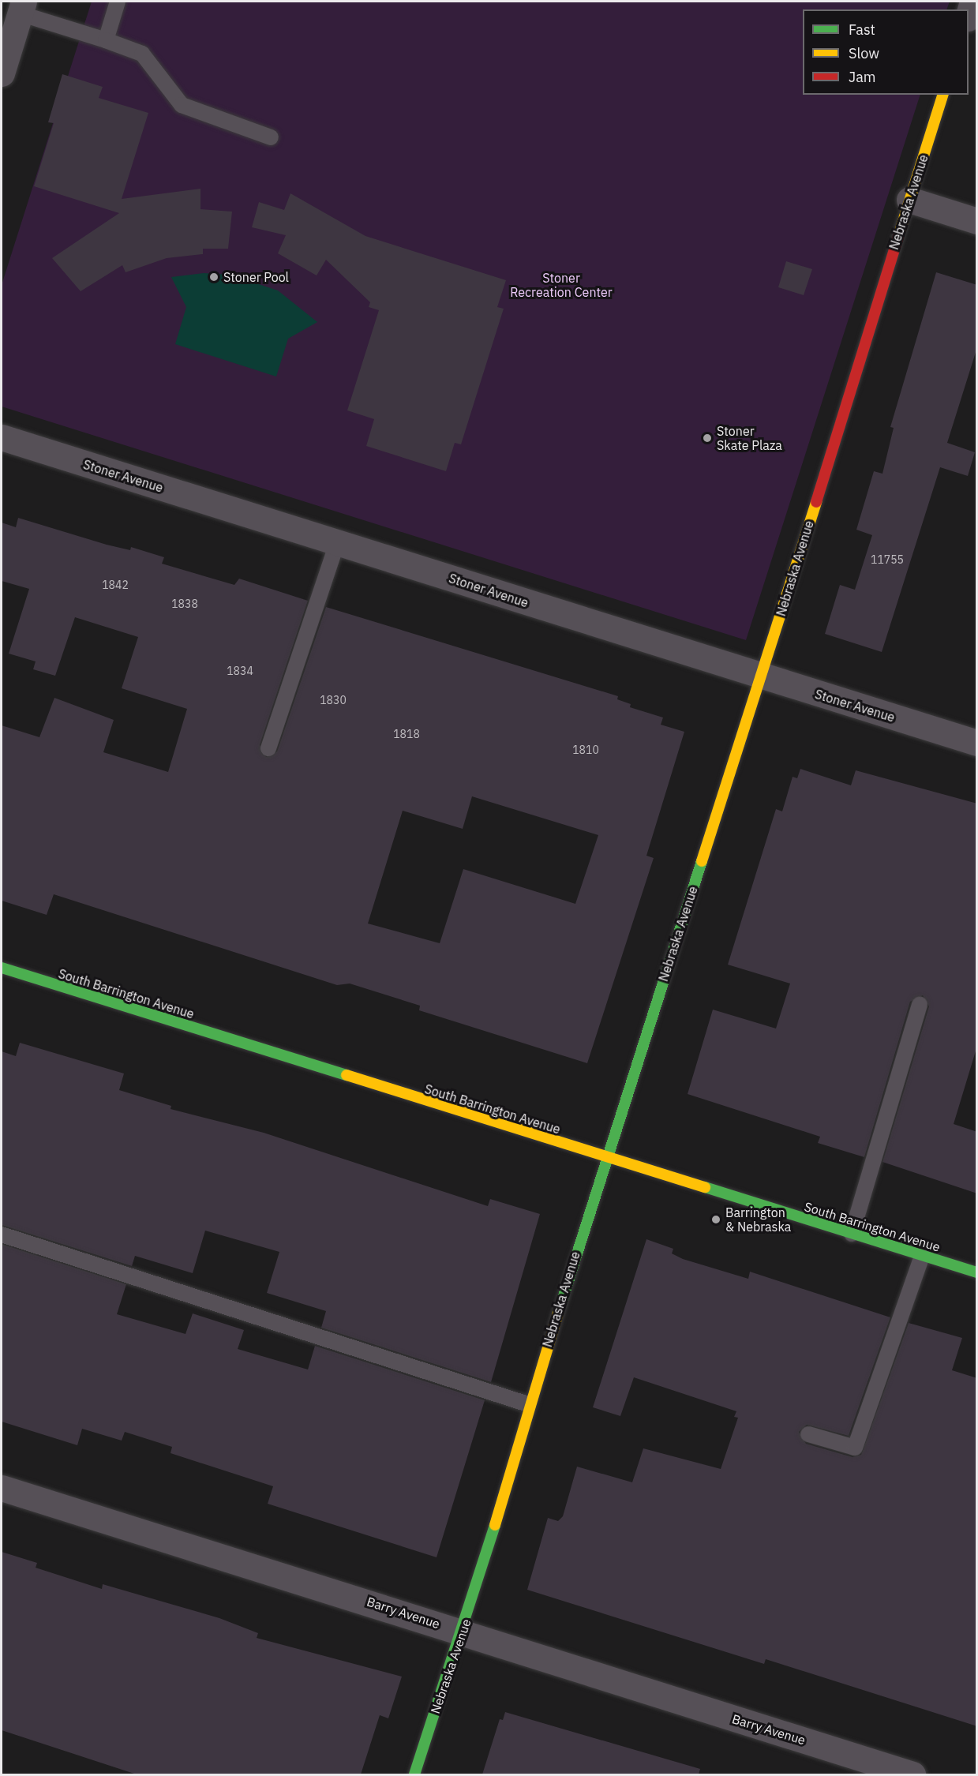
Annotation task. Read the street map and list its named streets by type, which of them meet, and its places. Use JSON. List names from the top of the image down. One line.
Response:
{"streets":{"street":["Nebraska Avenue","Stoner Avenue","South Barrington Avenue","Barry Avenue"]},"crossings":[["Nebraska Avenue","Stoner Avenue"],["Nebraska Avenue","South Barrington Avenue"],["Nebraska Avenue","Barry Avenue"]],"parks":["Stoner Recreation Center"],"places":["Stoner Pool","Stoner Skate Plaza","Barrington & Nebraska"],"house_numbers":["11755","1842","1838","1834","1830","1818","1810"],"legend":["Fast","Slow","Jam"]}
